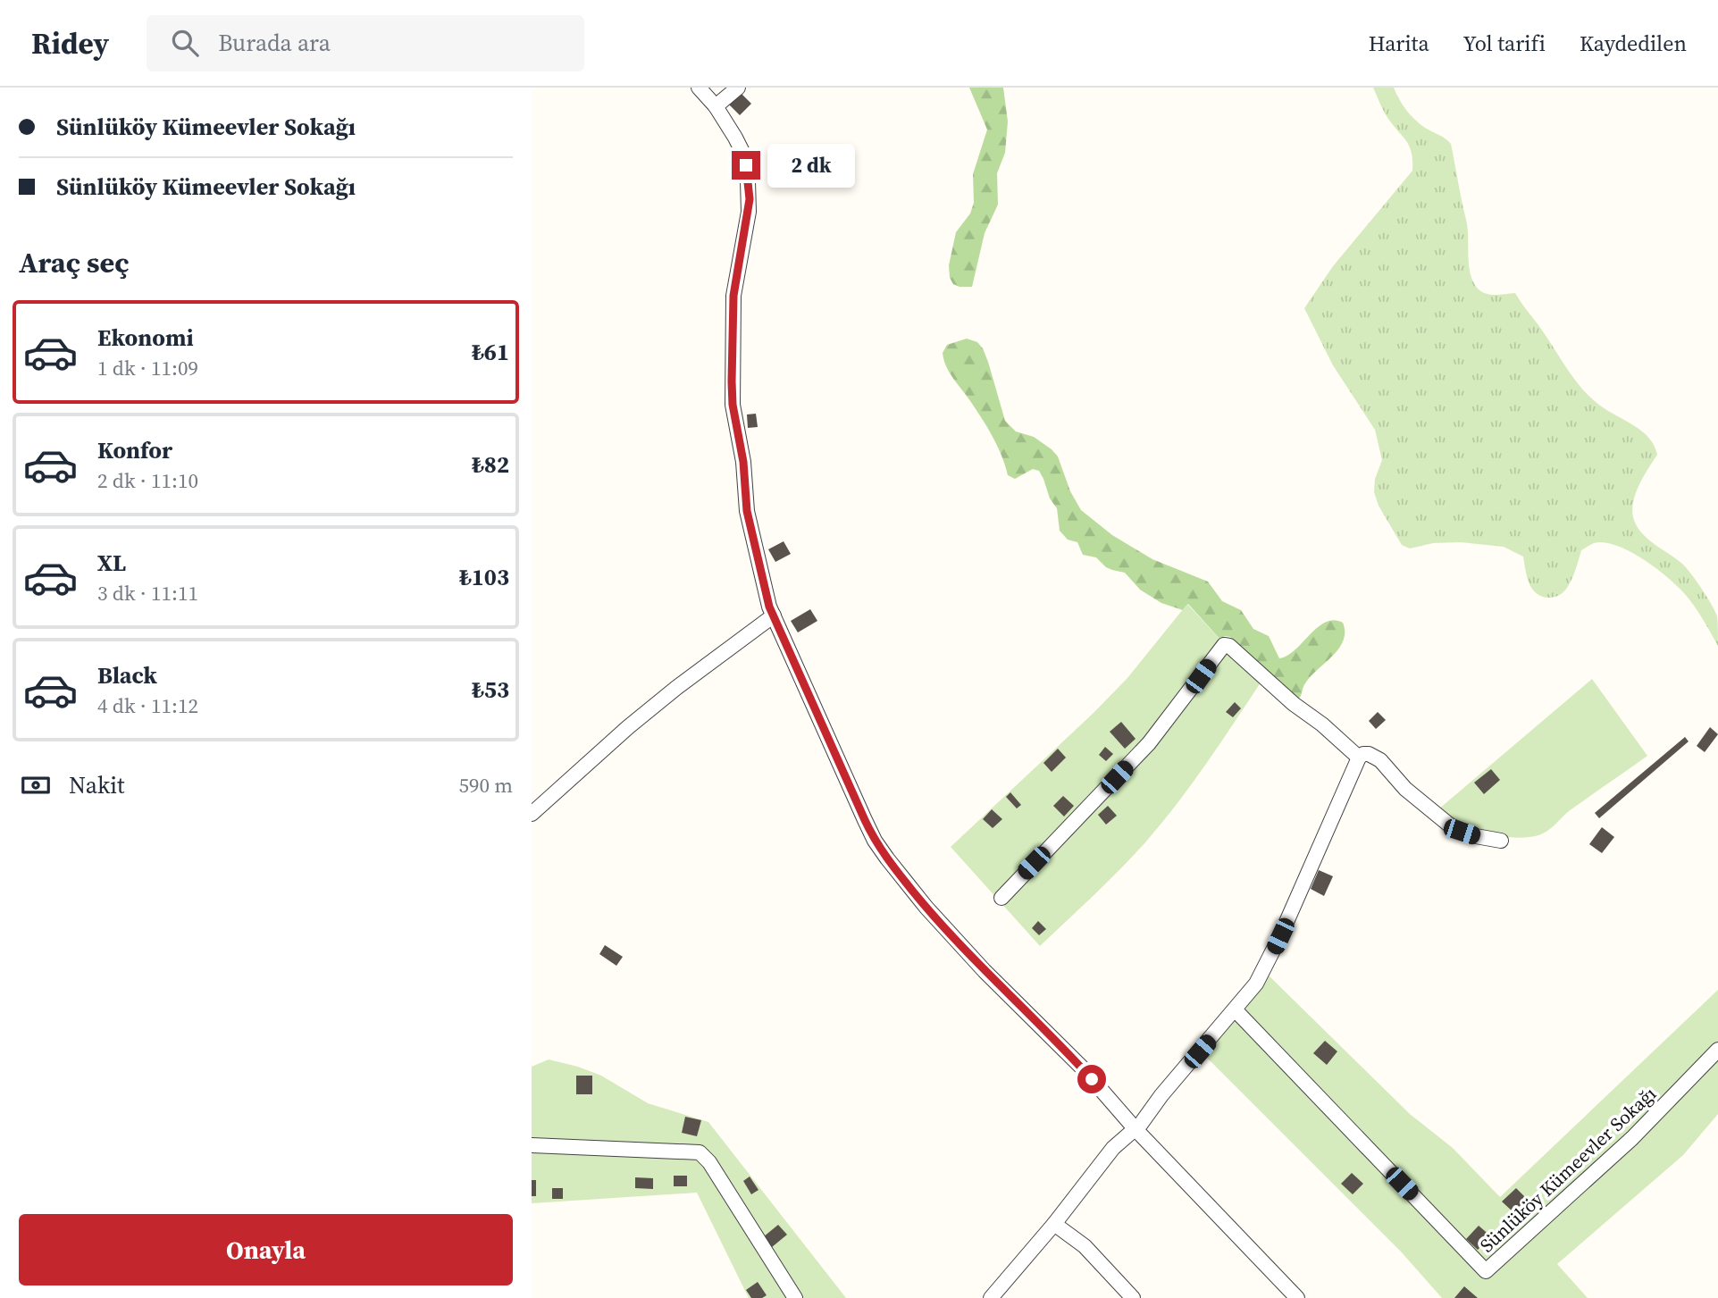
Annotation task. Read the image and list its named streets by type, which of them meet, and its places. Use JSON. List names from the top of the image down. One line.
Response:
{"streets":{"street":["Sünlüköy Kümeevler Sokağı"]},"page":{"header":"Ridey","search":"Burada ara","nav":["Harita","Yol tarifi","Kaydedilen"],"banner":["Sünlüköy Kümeevler Sokağı","Sünlüköy Kümeevler Sokağı"],"bubble":"2 dk","heading":"Araç seç","list":[{"name":"Ekonomi","note":"1 dk · 11:09","value":"₺61"},{"name":"Konfor","note":"2 dk · 11:10","value":"₺82"},{"name":"XL","note":"3 dk · 11:11","value":"₺103"},{"name":"Black","note":"4 dk · 11:12","value":"₺53"}],"pay":["Nakit","590 m"],"buttons":"Onayla"}}
